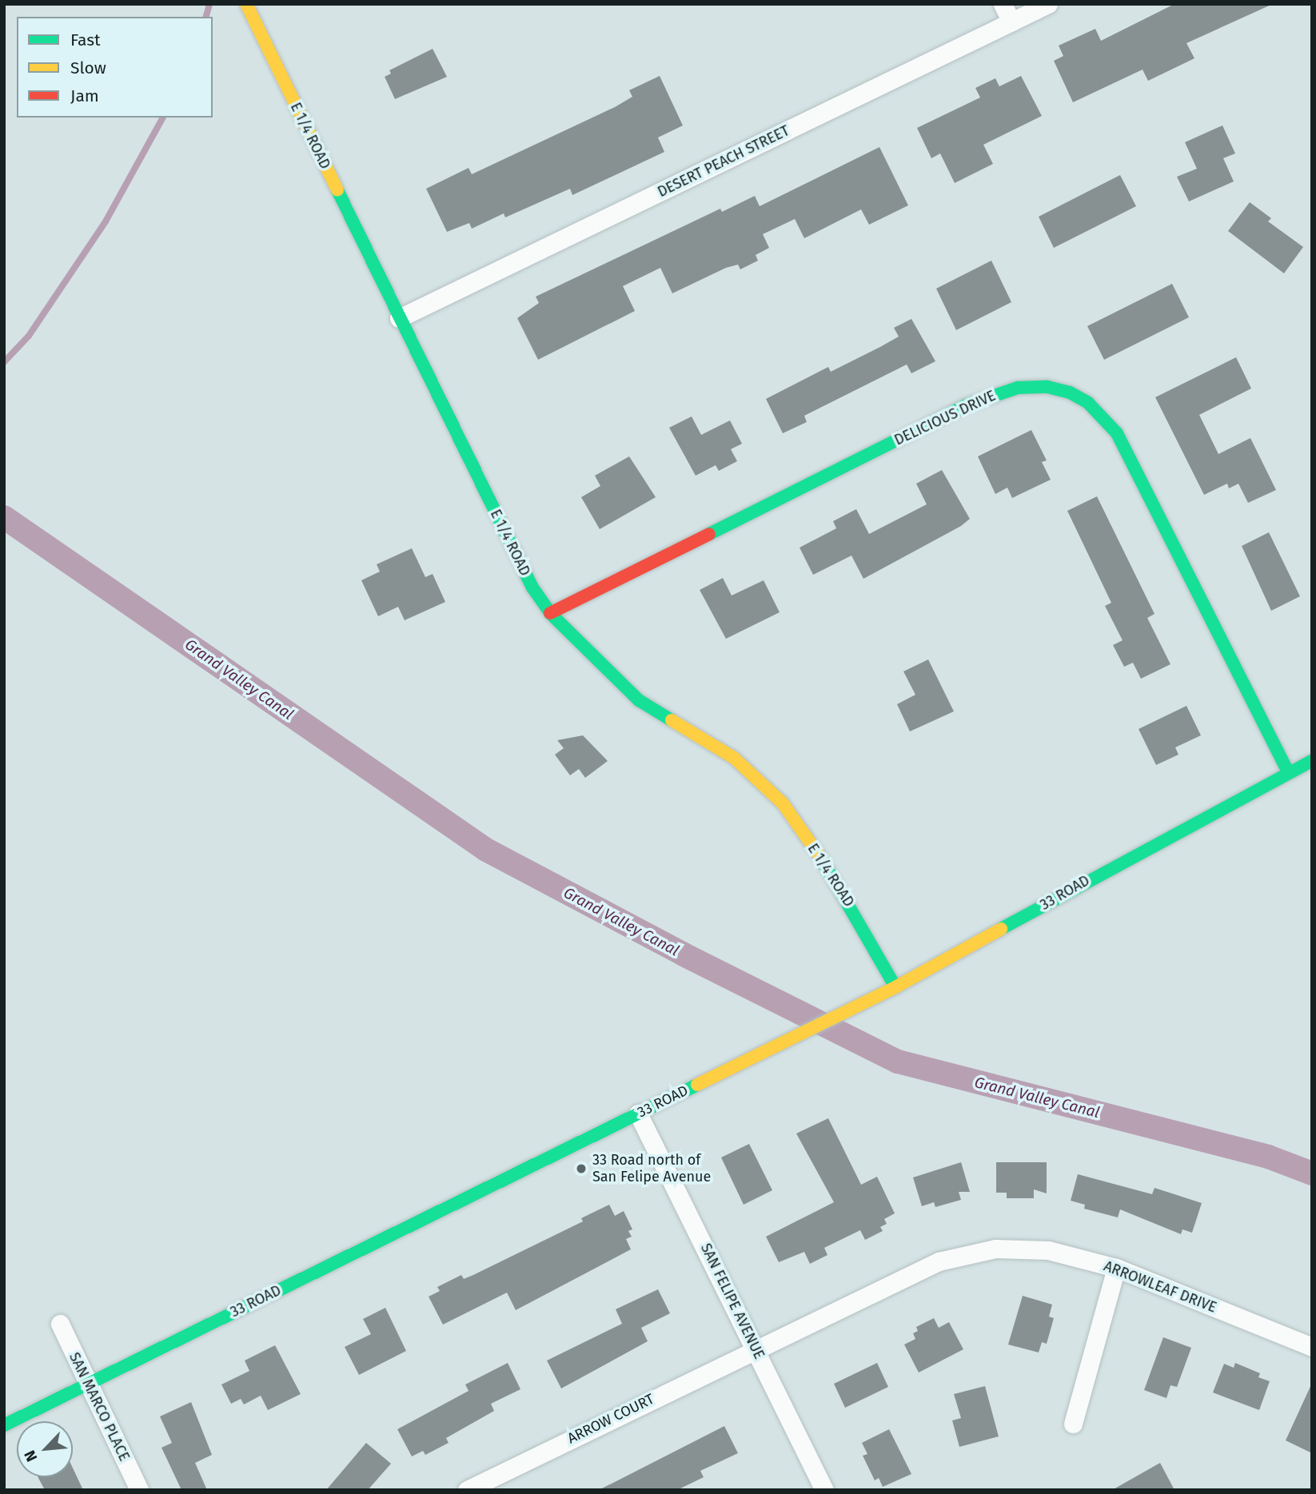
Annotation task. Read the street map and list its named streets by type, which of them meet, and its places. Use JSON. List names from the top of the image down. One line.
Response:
{"streets":{"street":["E 1/4 ROAD","DESERT PEACH STREET","DELICIOUS DRIVE","33 ROAD","ARROWLEAF DRIVE","SAN FELIPE AVENUE","SAN MARCO PLACE","ARROW COURT"]},"crossings":[["E 1/4 ROAD","DESERT PEACH STREET"],["E 1/4 ROAD","DELICIOUS DRIVE"],["E 1/4 ROAD","33 ROAD"],["DELICIOUS DRIVE","33 ROAD"],["33 ROAD","SAN FELIPE AVENUE"],["33 ROAD","SAN MARCO PLACE"],["ARROWLEAF DRIVE","SAN FELIPE AVENUE"],["ARROWLEAF DRIVE","ARROW COURT"],["SAN FELIPE AVENUE","ARROW COURT"]],"water":["Grand Valley Canal"],"places":["33 Road north of San Felipe Avenue"],"legend":["Fast","Slow","Jam"],"north":"bottom left"}
